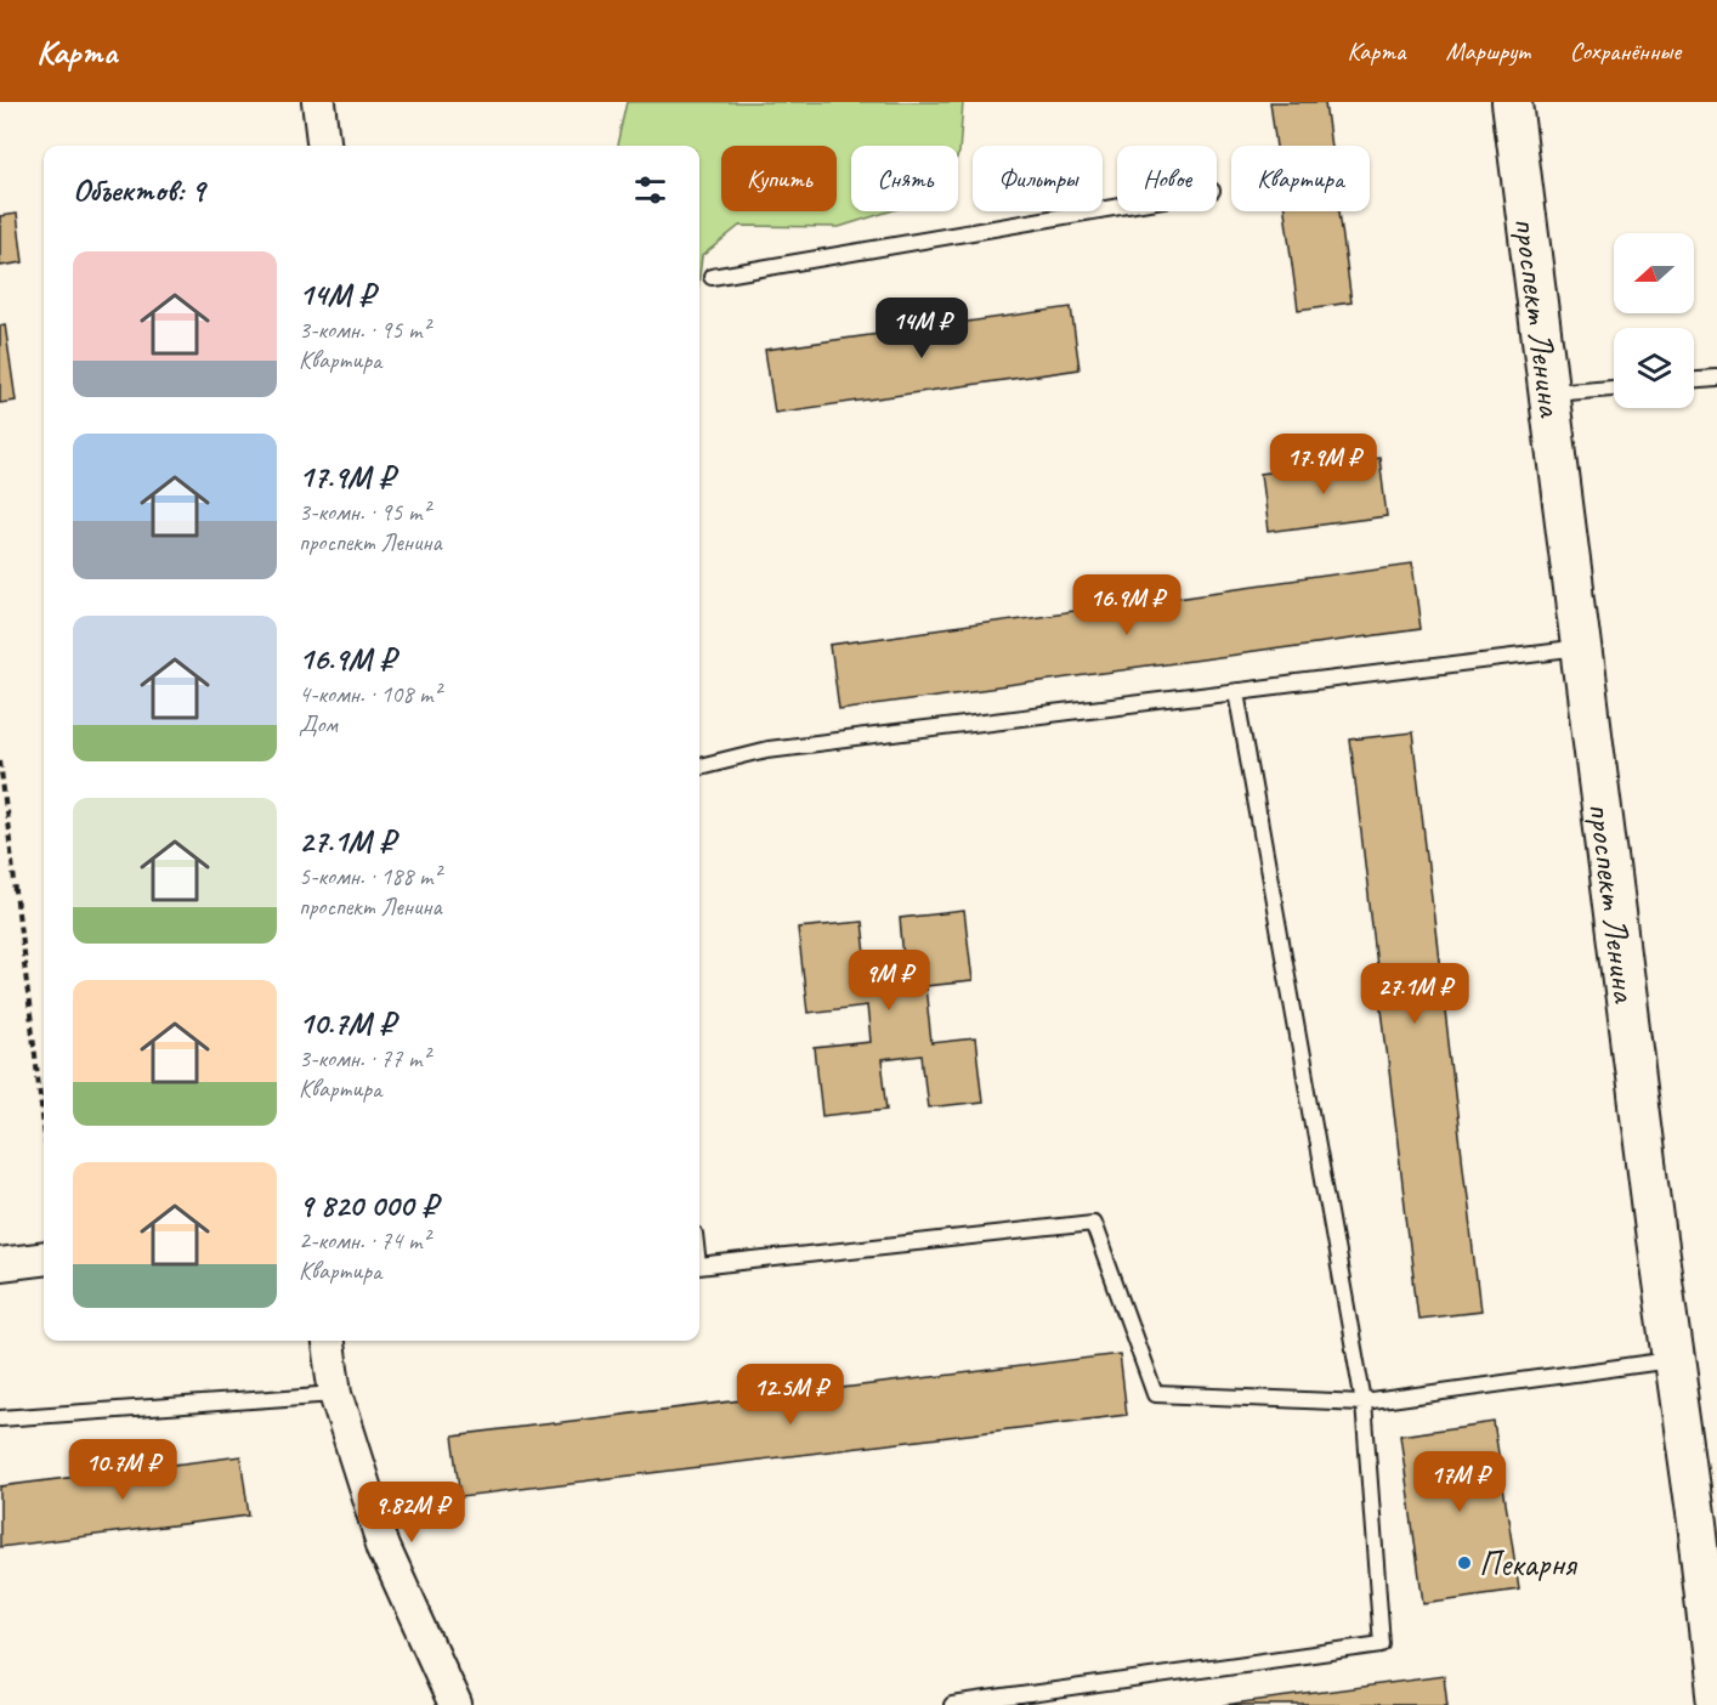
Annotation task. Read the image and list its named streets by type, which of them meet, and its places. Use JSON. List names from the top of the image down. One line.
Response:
{"streets":{"street":["проспект Ленина"]},"places":["Пекарня"],"north":"left","page":{"header":"Карта","nav":["Карта","Маршрут","Сохранённые"],"chip":["Купить","Снять","Фильтры","Новое","Квартира"],"heading":"Объектов: 9","list":[{"name":"14M ₽","note":"3-комн. · 95 m² · Квартира"},{"name":"17.9M ₽","note":"3-комн. · 95 m² · проспект Ленина"},{"name":"16.9M ₽","note":"4-комн. · 108 m² · Дом"},{"name":"27.1M ₽","note":"5-комн. · 188 m² · проспект Ленина"},{"name":"10.7M ₽","note":"3-комн. · 77 m² · Квартира"},{"name":"9 820 000 ₽","note":"2-комн. · 74 m² · Квартира"}],"price":["14M ₽","17.9M ₽","16.9M ₽","9M ₽","27.1M ₽","12.5M ₽","10.7M ₽","17M ₽","9.82M ₽"]}}
